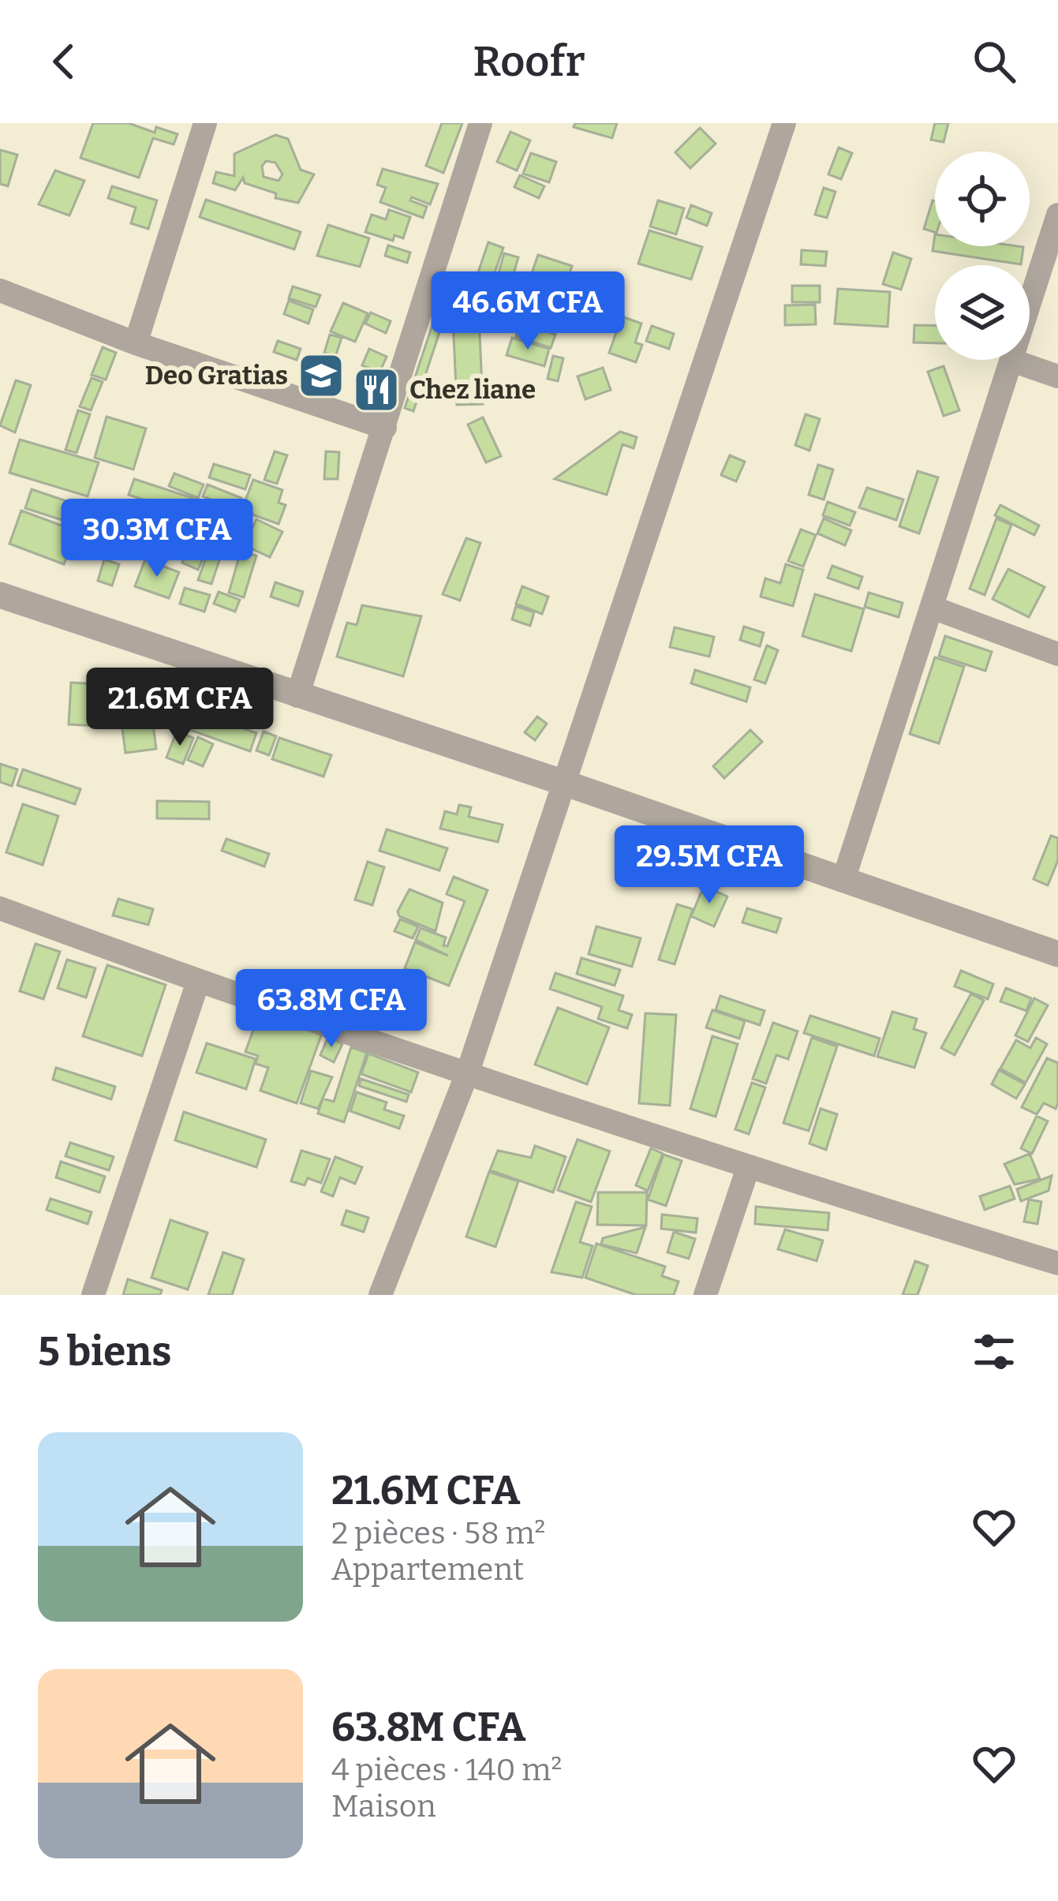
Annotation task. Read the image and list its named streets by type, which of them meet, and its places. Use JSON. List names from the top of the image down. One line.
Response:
{"places":{"school or university":["Deo Gratias"],"restaurant":["Chez liane"]},"page":{"header":"Roofr","price":["46.6M CFA","30.3M CFA","21.6M CFA","29.5M CFA","63.8M CFA"],"heading":"5 biens","list":[{"name":"21.6M CFA","note":"2 pièces · 58 m² · Appartement"},{"name":"63.8M CFA","note":"4 pièces · 140 m² · Maison"}]}}
